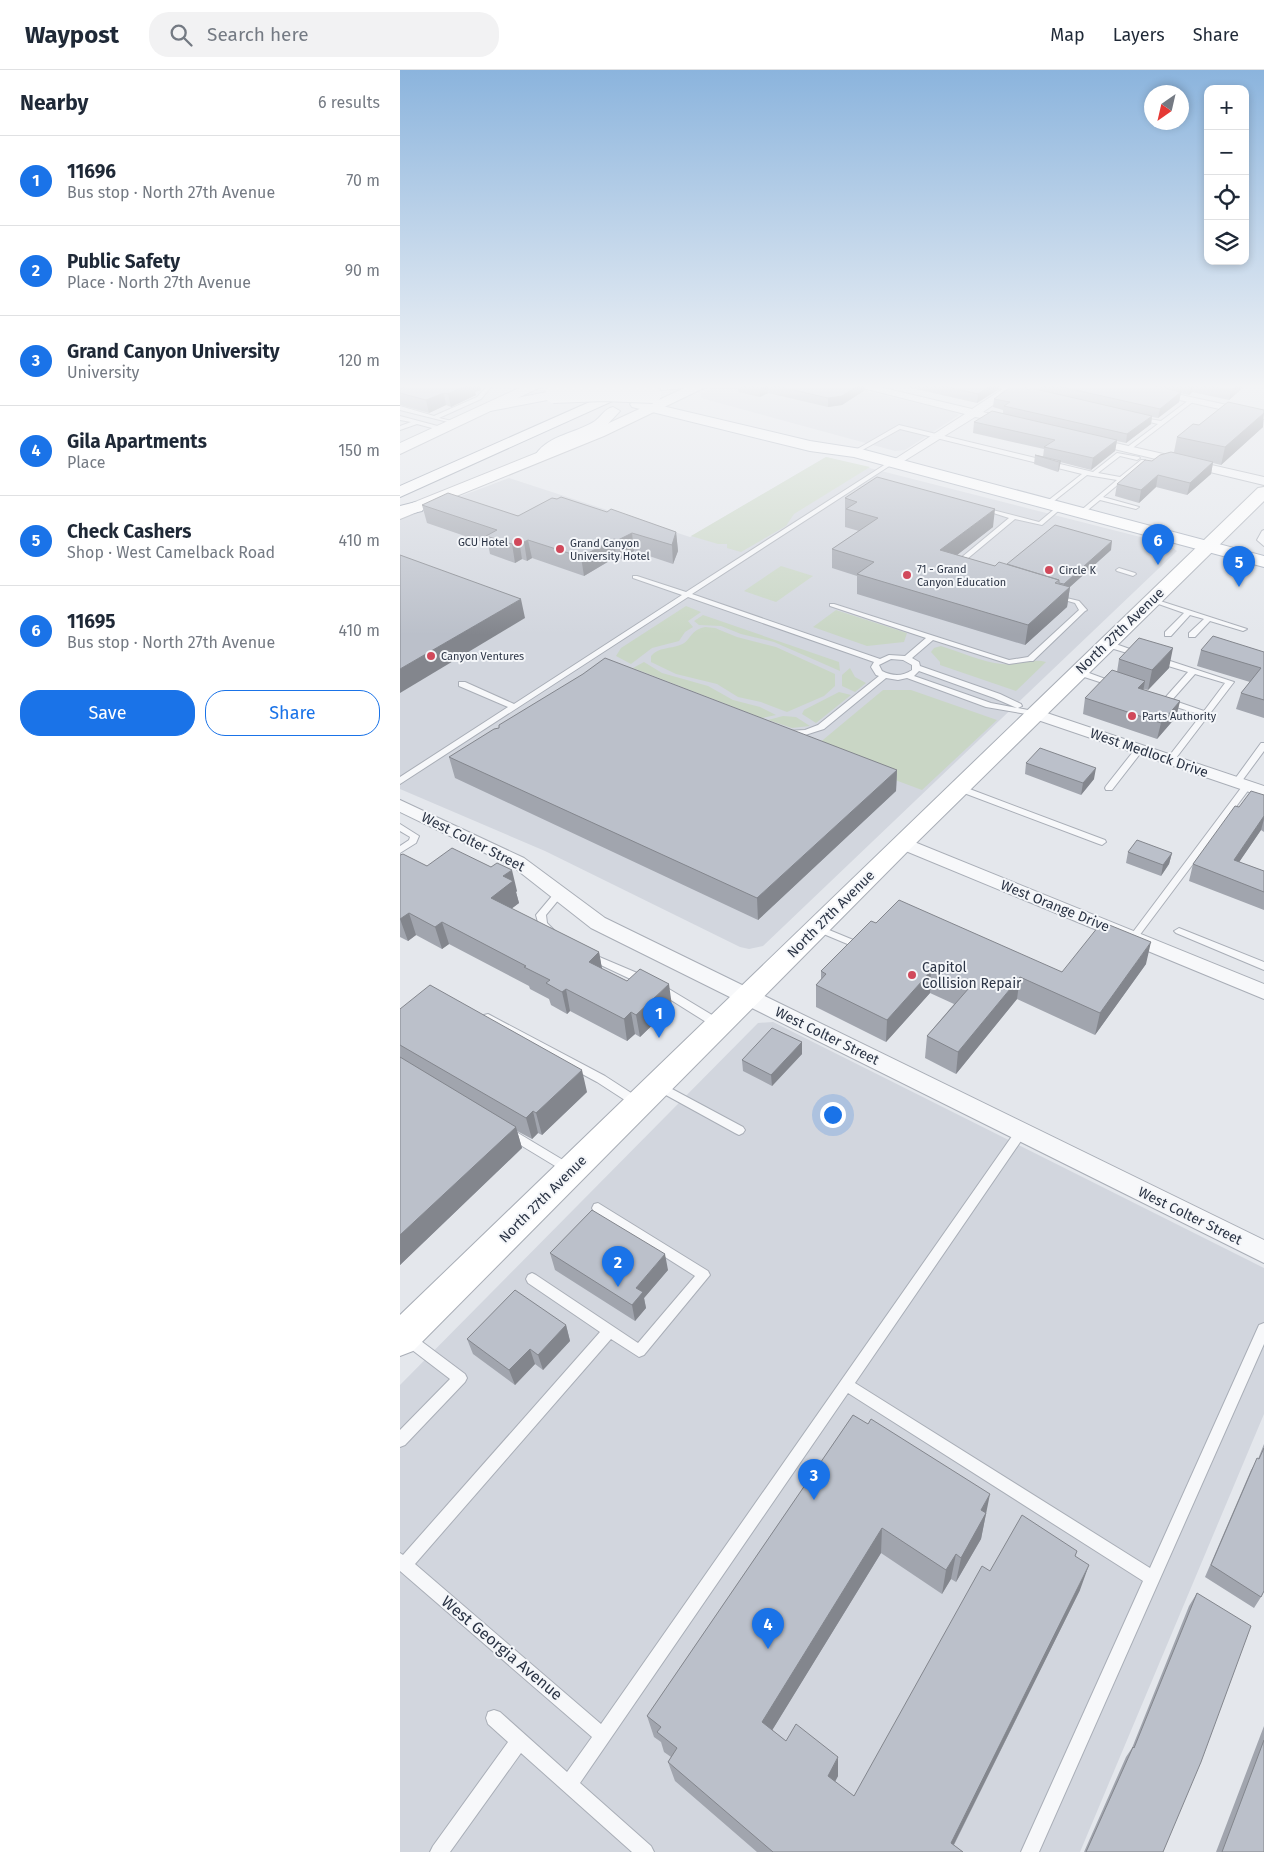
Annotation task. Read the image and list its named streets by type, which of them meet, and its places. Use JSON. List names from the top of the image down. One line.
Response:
{"streets":{"main road":["North 27th Avenue"],"street":["West Medlock Drive","West Colter Street","West Orange Drive"],"lane":["West Georgia Avenue"]},"crossings":[["North 27th Avenue","West Medlock Drive"],["North 27th Avenue","West Colter Street"],["North 27th Avenue","West Orange Drive"]],"places":["GCU Hotel","Grand Canyon University Hotel","Circle K","71 - Grand Canyon Education","Canyon Ventures","Parts Authority","Capitol Collision Repair"],"north":"bottom left","page":{"header":"Waypost","search":"Search here","nav":["Map","Layers","Share"],"heading":["Nearby","6 results"],"map_buttons":["+","−"],"list":[{"mark":"1","name":"11696","note":"Bus stop · North 27th Avenue","value":"70 m"},{"mark":"2","name":"Public Safety","note":"Place · North 27th Avenue","value":"90 m"},{"mark":"3","name":"Grand Canyon University","note":"University","value":"120 m"},{"mark":"4","name":"Gila Apartments","note":"Place","value":"150 m"},{"mark":"5","name":"Check Cashers","note":"Shop · West Camelback Road","value":"410 m"},{"mark":"6","name":"11695","note":"Bus stop · North 27th Avenue","value":"410 m"}],"pins":["6","5","1","2","3","4"],"buttons":["Save","Share"]}}
